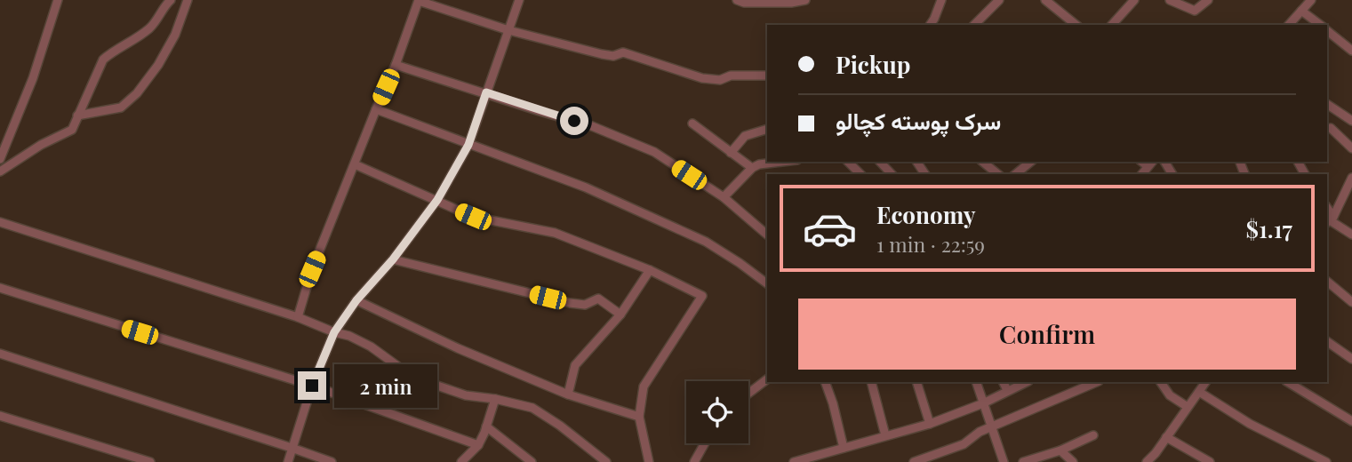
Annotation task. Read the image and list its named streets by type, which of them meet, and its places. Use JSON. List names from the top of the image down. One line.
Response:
{"page":{"banner":["Pickup","سرک پوسته کچالو"],"list":[{"name":"Economy","note":"1 min · 22:59","value":"$1.17"}],"buttons":"Confirm","bubble":"2 min"}}
